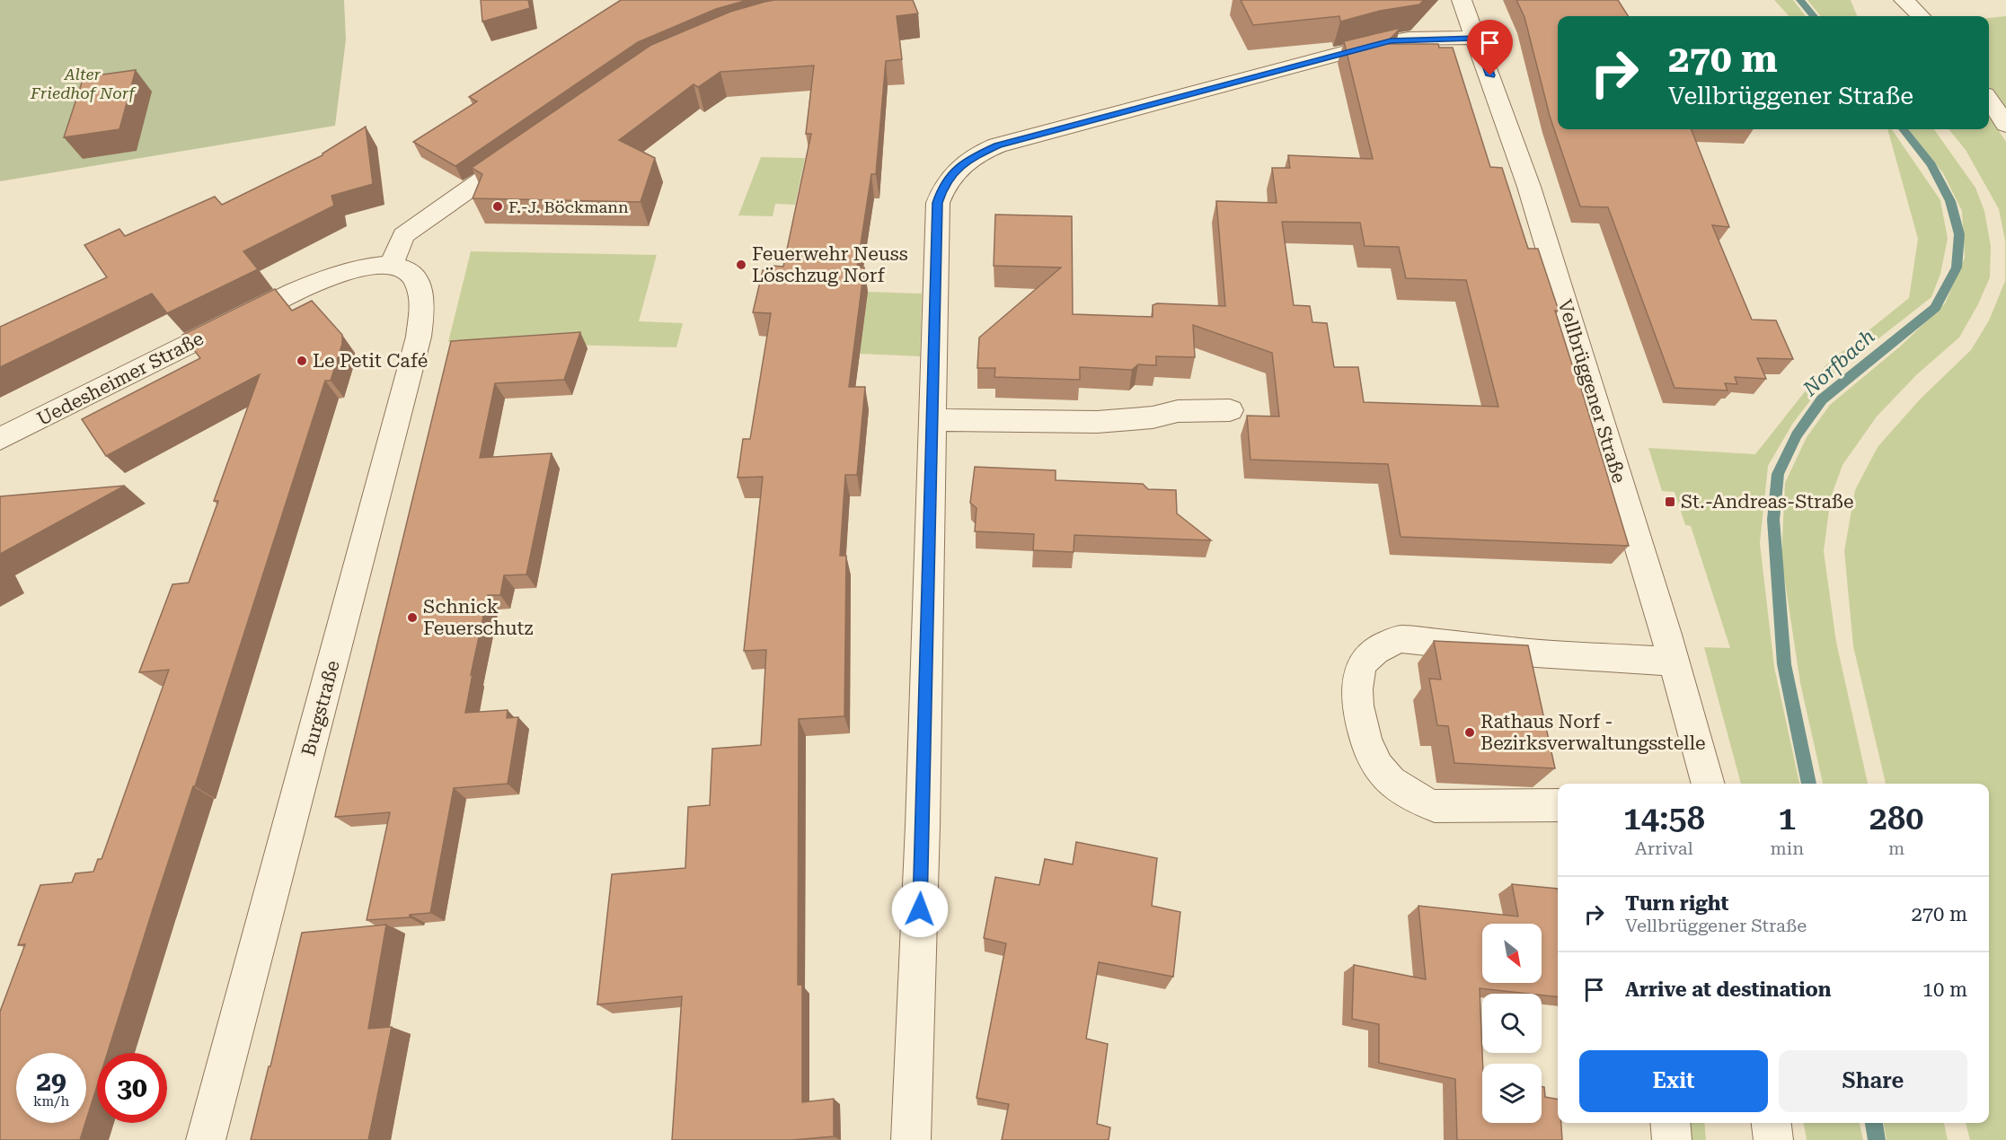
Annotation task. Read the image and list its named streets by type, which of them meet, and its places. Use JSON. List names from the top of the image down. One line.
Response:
{"streets":{"street":["Uedesheimer Straße","Vellbrüggener Straße","Burgstraße"]},"crossings":[["Uedesheimer Straße","Burgstraße"]],"water":["Norfbach"],"parks":["Alter Friedhof Norf"],"places":{"other":["F.-J. Böckmann","Feuerwehr Neuss Löschzug Norf","Le Petit Café","Schnick Feuerschutz","Rathaus Norf - Bezirksverwaltungsstelle"],"transit":["St.-Andreas-Straße"]},"north":"bottom right","page":{"turn":["270 m","Vellbrüggener Straße"],"eta":["14:58","Arrival","1","min","280","m"],"list":[{"name":"Turn right","note":"Vellbrüggener Straße","value":"270 m"},{"name":"Arrive at destination","value":"10 m"}],"buttons":["Exit","Share"],"speed":"29 km/h","limit":"30"}}
